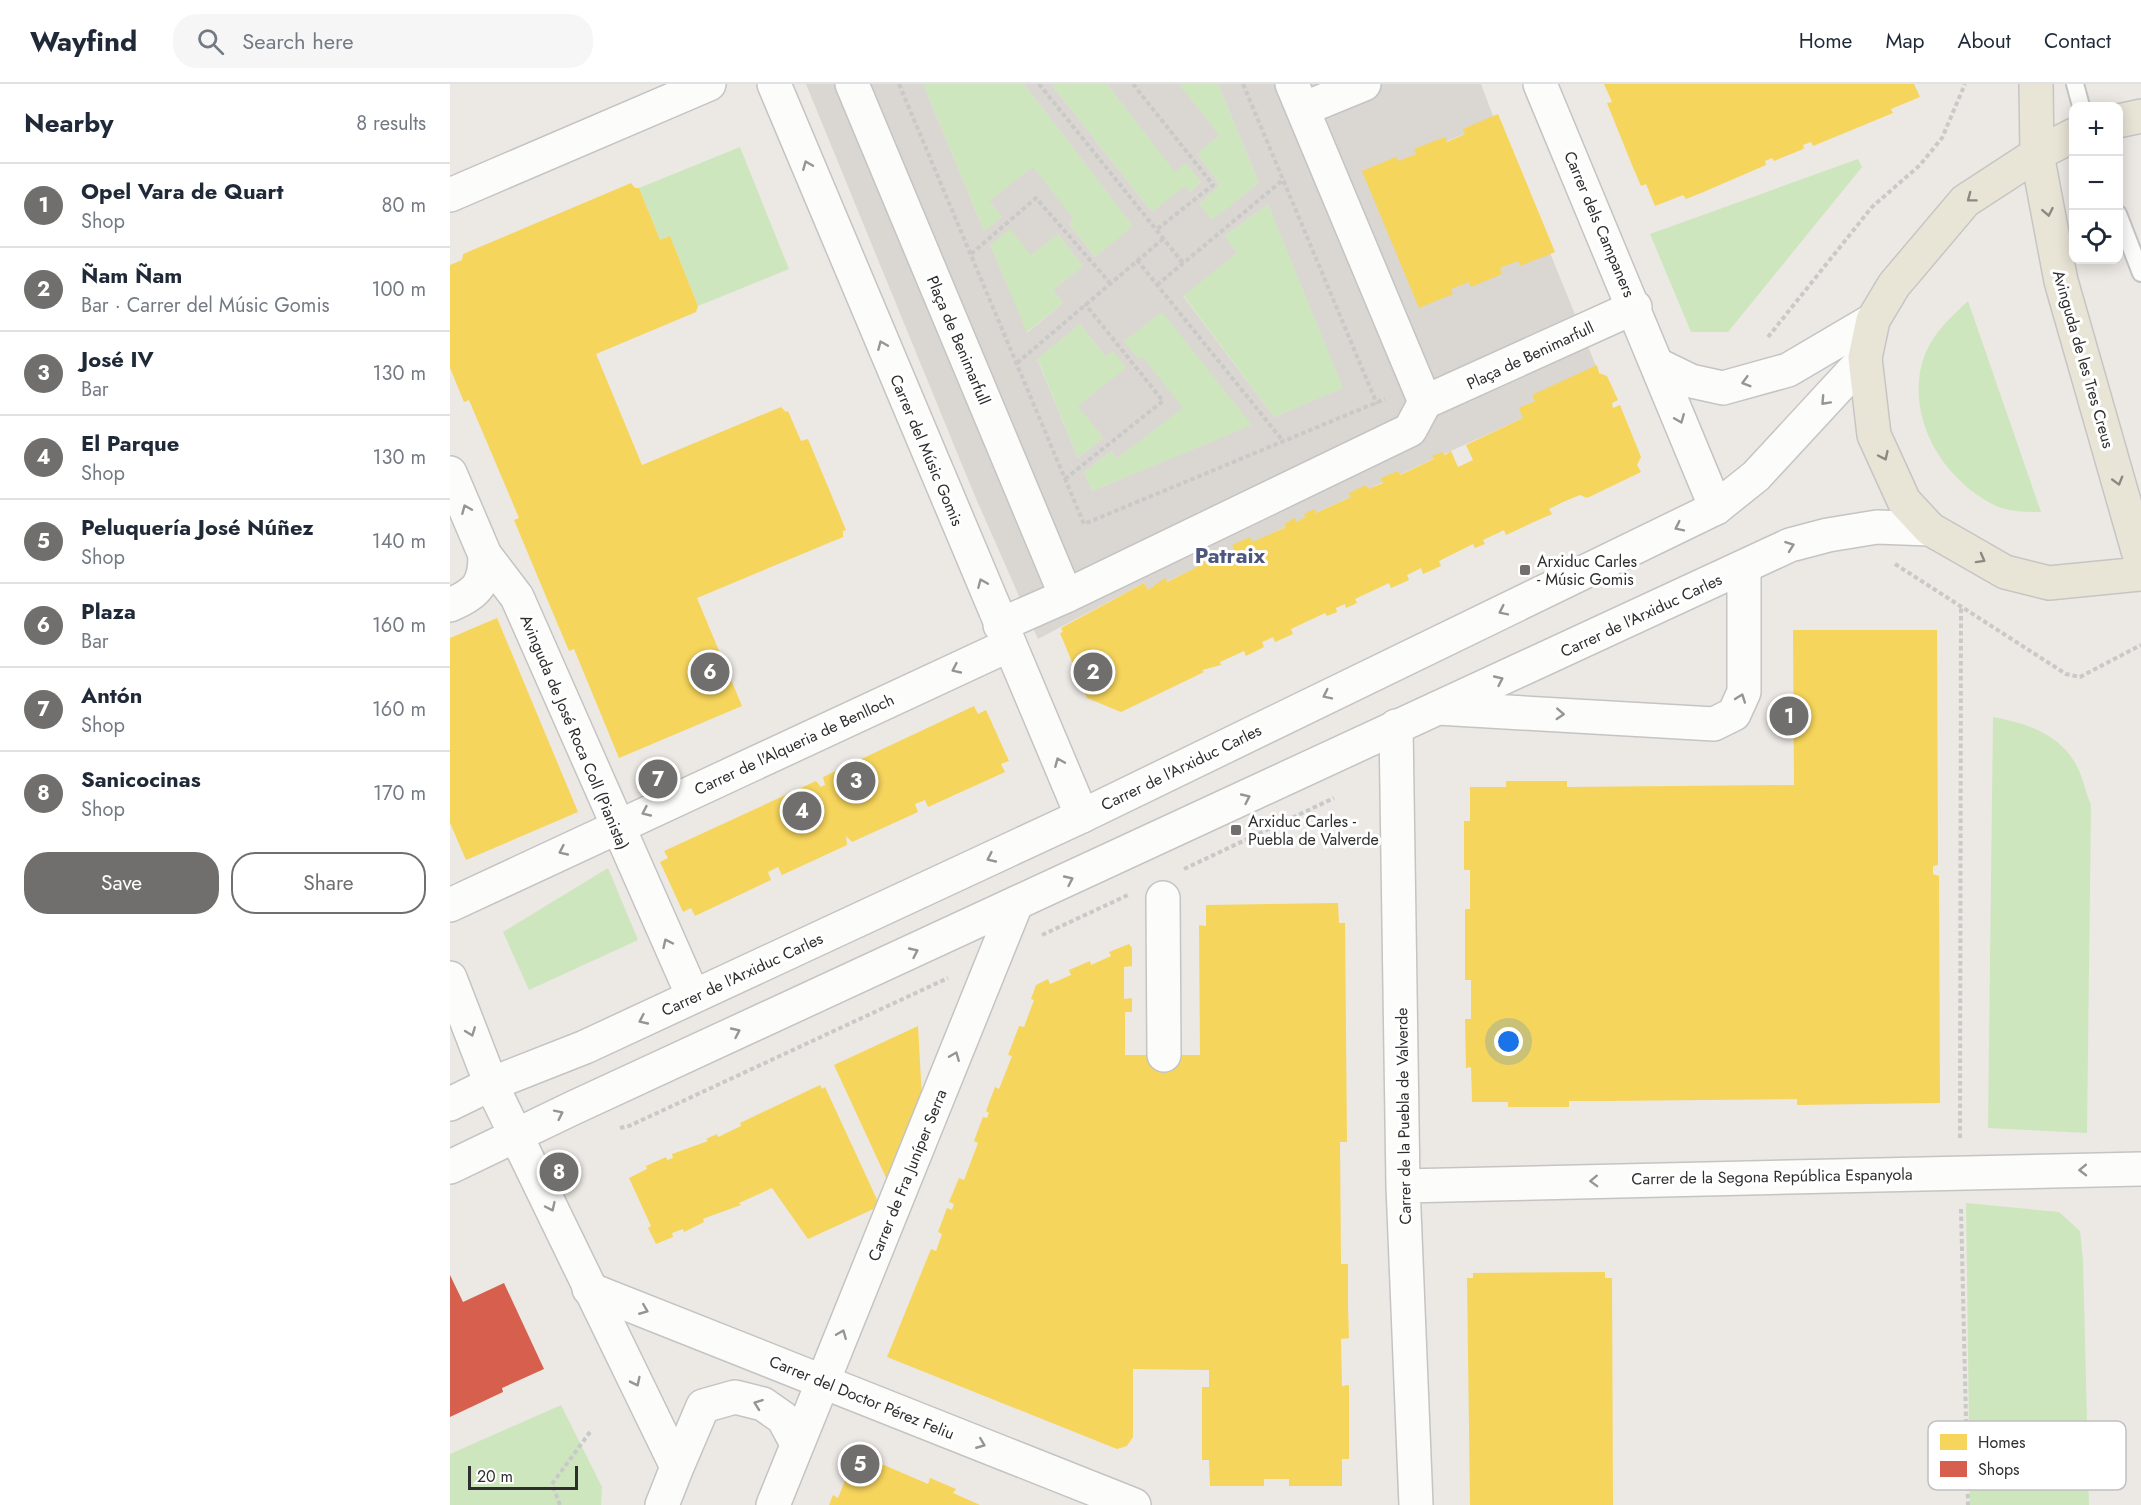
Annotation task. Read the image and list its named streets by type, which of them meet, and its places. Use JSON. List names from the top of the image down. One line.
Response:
{"streets":{"main road":["Avinguda de les Tres Creus"],"street":["Carrer dels Campaners","Plaça de Benimarfull","Carrer del Músic Gomis","Carrer de l'Arxiduc Carles","Avinguda de José Roca Coll (Pianista)","Carrer de l'Alqueria de Benlloch","Carrer de la Puebla de Valverde","Carrer de Fra Juníper Serra","Carrer de la Segona República Espanyola","Carrer del Doctor Pérez Feliu"]},"crossings":[["Carrer dels Campaners","Plaça de Benimarfull"],["Carrer dels Campaners","Carrer de l'Arxiduc Carles"],["Carrer del Músic Gomis","Carrer de l'Arxiduc Carles"],["Carrer del Músic Gomis","Carrer de l'Alqueria de Benlloch"],["Carrer de l'Arxiduc Carles","Avinguda de José Roca Coll (Pianista)"],["Carrer de l'Arxiduc Carles","Carrer de la Puebla de Valverde"],["Carrer de l'Arxiduc Carles","Carrer de Fra Juníper Serra"],["Avinguda de José Roca Coll (Pianista)","Carrer de l'Alqueria de Benlloch"],["Carrer de la Puebla de Valverde","Carrer de la Segona República Espanyola"],["Carrer de Fra Juníper Serra","Carrer del Doctor Pérez Feliu"]],"one_way":["Carrer del Músic Gomis","Carrer de l'Alqueria de Benlloch","Carrer de Fra Juníper Serra","Carrer de la Segona República Espanyola","Carrer del Doctor Pérez Feliu"],"districts":["Patraix"],"places":{"transit":["Arxiduc Carles - Músic Gomis","Arxiduc Carles - Puebla de Valverde"]},"legend":["Homes","Shops"],"scale_bar":"20 m","page":{"header":"Wayfind","search":"Search here","nav":["Home","Map","About","Contact"],"heading":["Nearby","8 results"],"map_buttons":["+","−"],"list":[{"mark":"1","name":"Opel Vara de Quart","note":"Shop","value":"80 m"},{"mark":"2","name":"Ñam Ñam","note":"Bar · Carrer del Músic Gomis","value":"100 m"},{"mark":"3","name":"José IV","note":"Bar","value":"130 m"},{"mark":"4","name":"El Parque","note":"Shop","value":"130 m"},{"mark":"5","name":"Peluquería José Núñez","note":"Shop","value":"140 m"},{"mark":"6","name":"Plaza","note":"Bar","value":"160 m"},{"mark":"7","name":"Antón","note":"Shop","value":"160 m"},{"mark":"8","name":"Sanicocinas","note":"Shop","value":"170 m"}],"pins":["2","6","1","7","3","4","8","5"],"buttons":["Save","Share"],"scale":"20 m"}}
